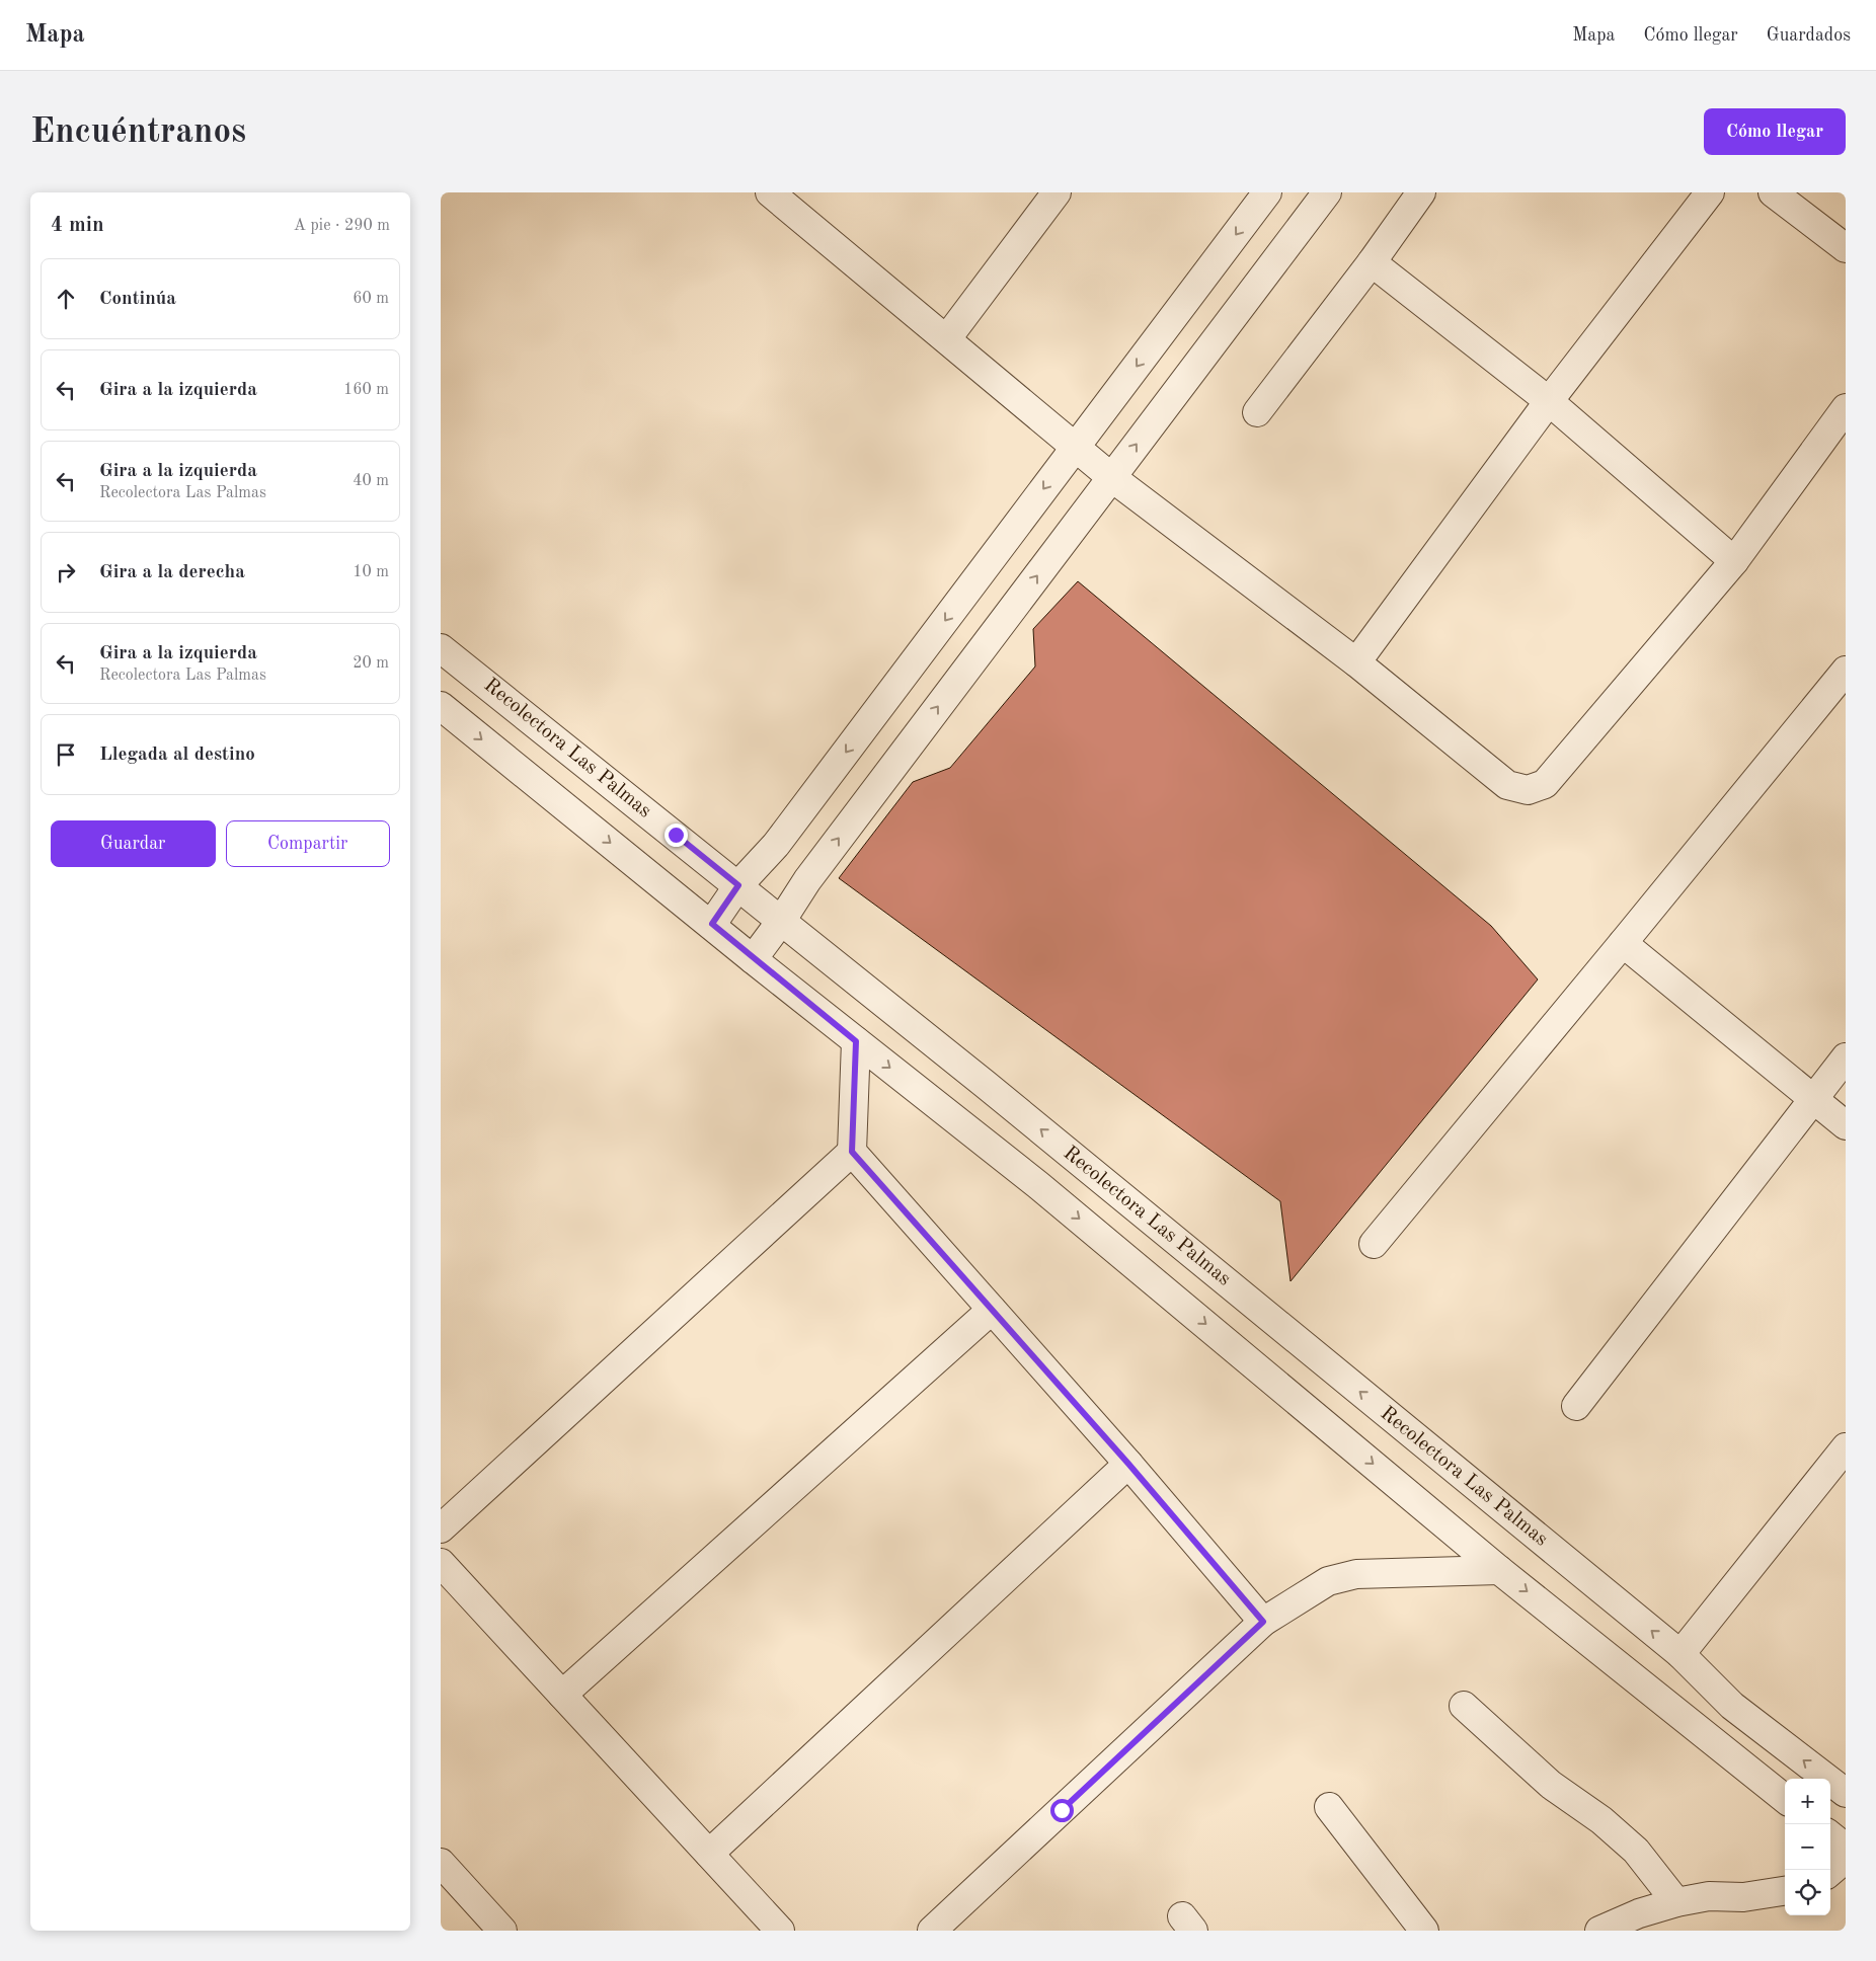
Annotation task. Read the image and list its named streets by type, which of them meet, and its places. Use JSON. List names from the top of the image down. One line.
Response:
{"streets":{"street":["Recolectora Las Palmas"]},"page":{"header":"Mapa","nav":["Mapa","Cómo llegar","Guardados"],"buttons":["Cómo llegar",["Guardar","Compartir"]],"title":"Encuéntranos","heading":["4 min","A pie · 290 m"],"list":[["Continúa","60 m"],["Gira a la izquierda","160 m"],["Gira a la izquierda","Recolectora Las Palmas","40 m"],["Gira a la derecha","10 m"],["Gira a la izquierda","Recolectora Las Palmas","20 m"],"Llegada al destino"],"map_buttons":["+","−"]}}
